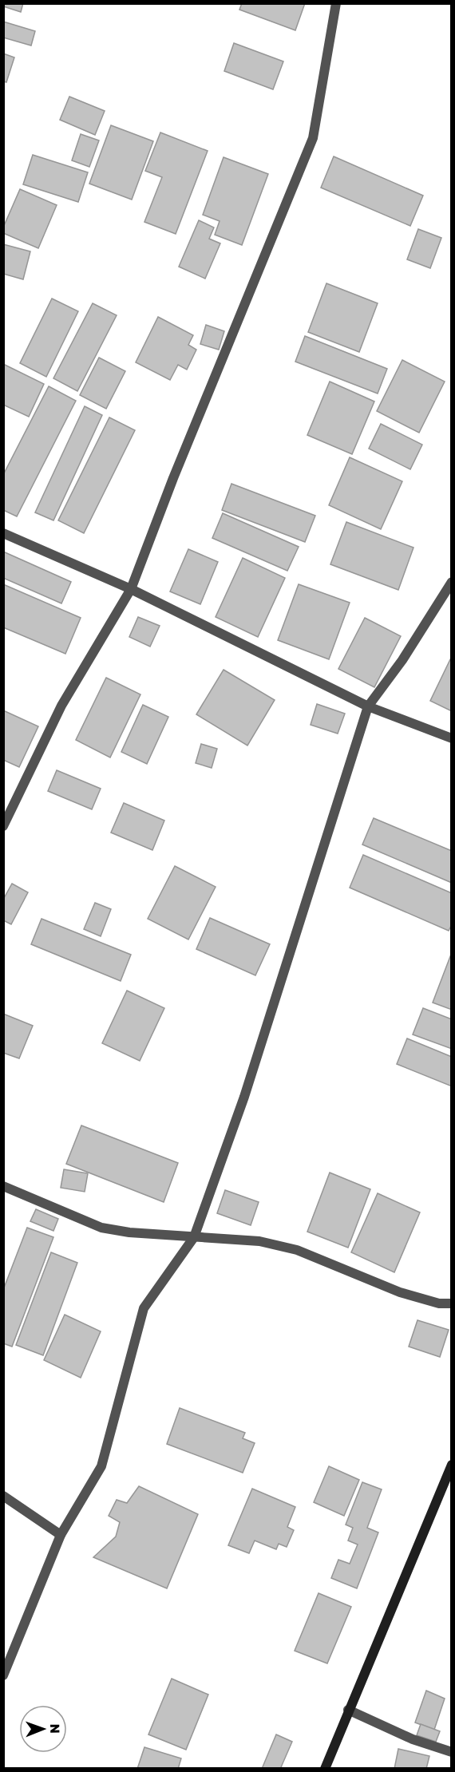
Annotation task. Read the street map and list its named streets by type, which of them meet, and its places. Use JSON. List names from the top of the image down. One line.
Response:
{"north":"right"}
